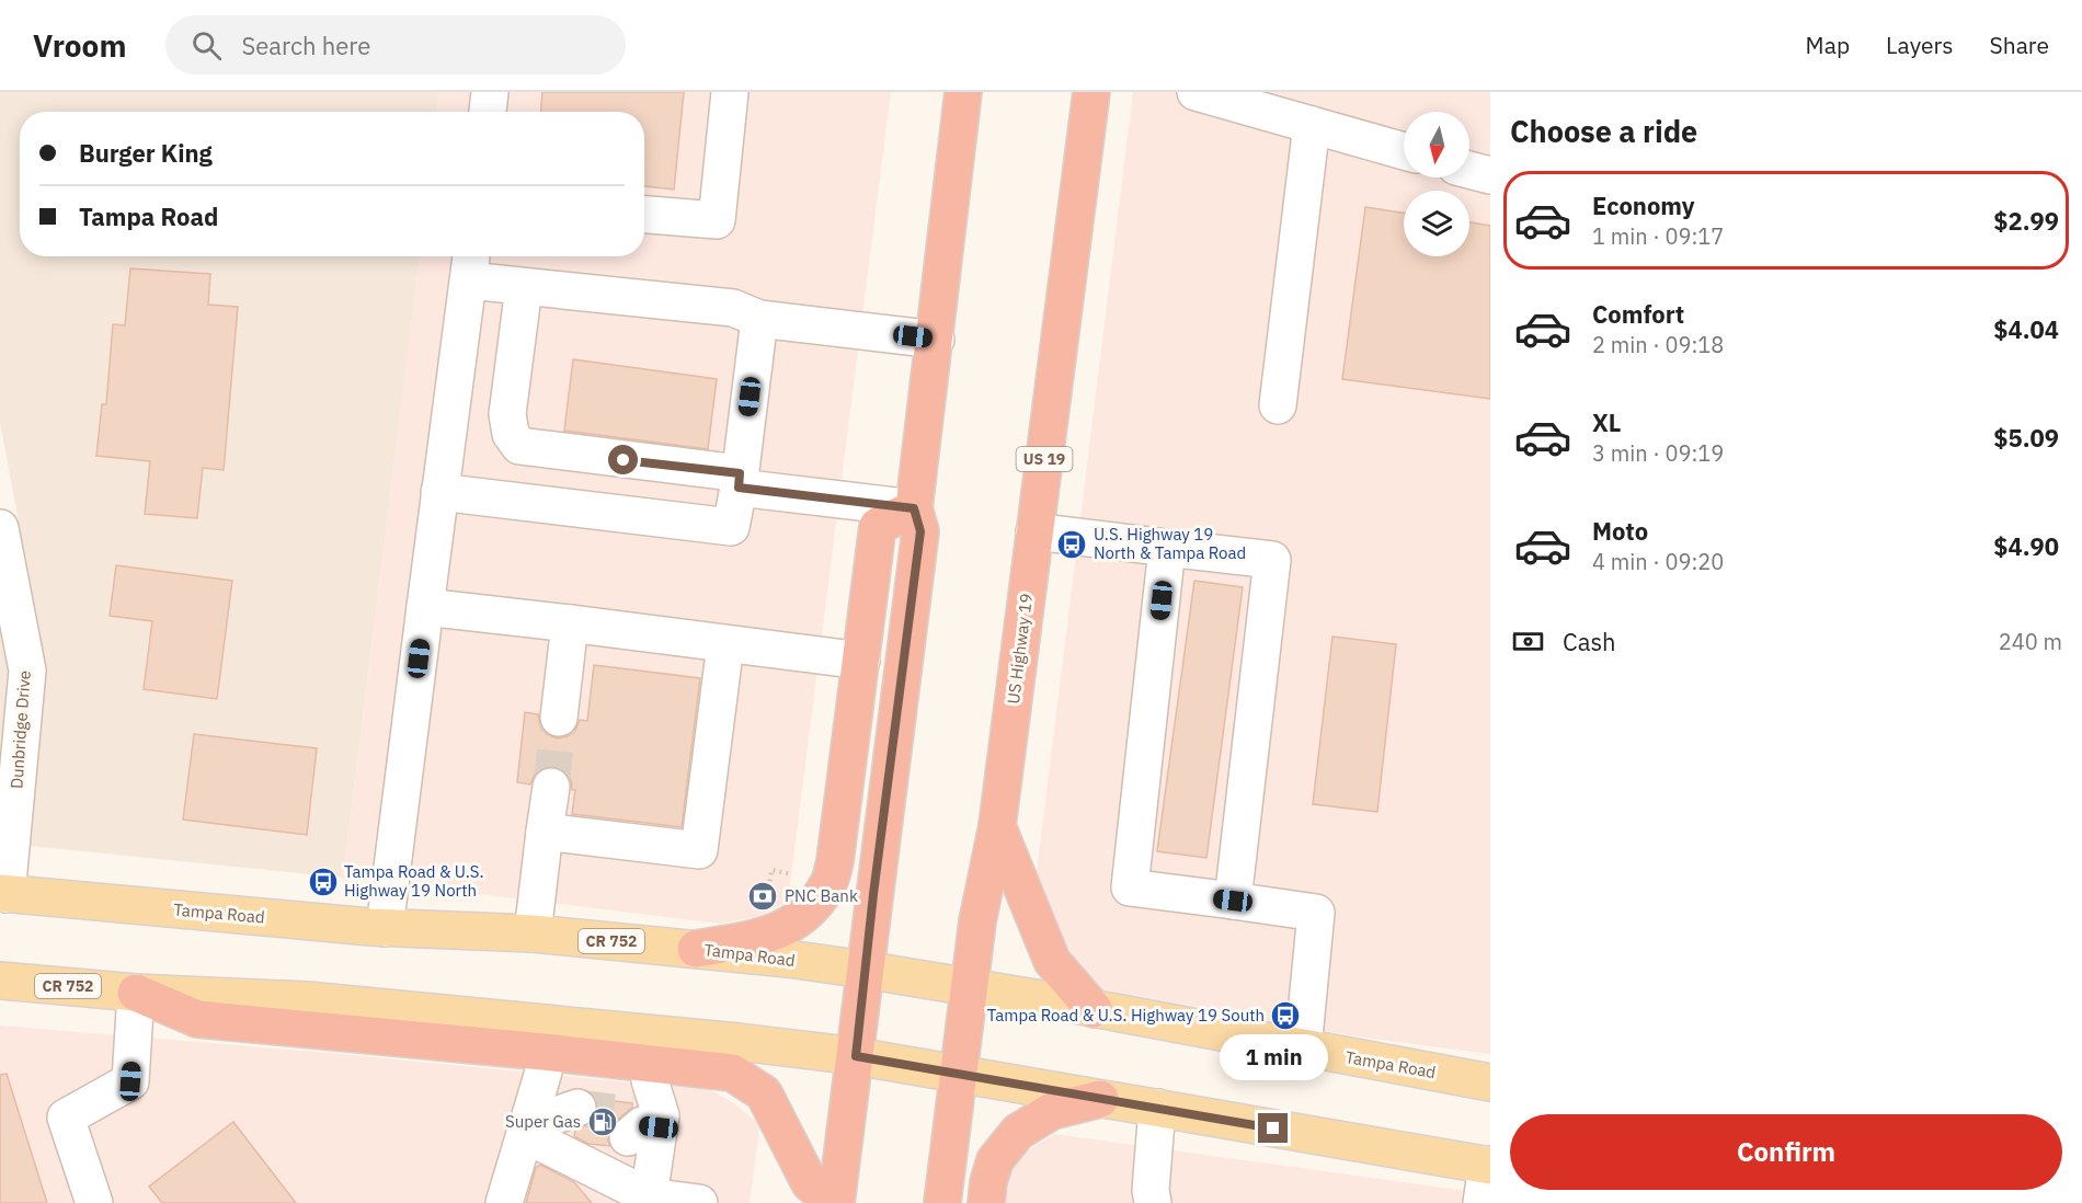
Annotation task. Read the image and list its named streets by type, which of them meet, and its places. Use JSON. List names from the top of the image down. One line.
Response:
{"streets":{"highway":["US 19","US Highway 19"],"main road":["Tampa Road","CR 752"],"street":["Dunbridge Drive"]},"crossings":[["US Highway 19","Tampa Road"],["US Highway 19","CR 752"],["Dunbridge Drive","Tampa Road"]],"places":{"bus stop":["U.S. Highway 19 North & Tampa Road","Tampa Road & U.S. Highway 19 North","Tampa Road & U.S. Highway 19 South"],"bank":["PNC Bank"],"fuel station":["Super Gas"]},"north":"bottom","page":{"header":"Vroom","search":"Search here","nav":["Map","Layers","Share"],"heading":"Choose a ride","banner":["Burger King","Tampa Road"],"list":[{"name":"Economy","note":"1 min · 09:17","value":"$2.99"},{"name":"Comfort","note":"2 min · 09:18","value":"$4.04"},{"name":"XL","note":"3 min · 09:19","value":"$5.09"},{"name":"Moto","note":"4 min · 09:20","value":"$4.90"}],"pay":["Cash","240 m"],"bubble":"1 min","buttons":"Confirm"}}
